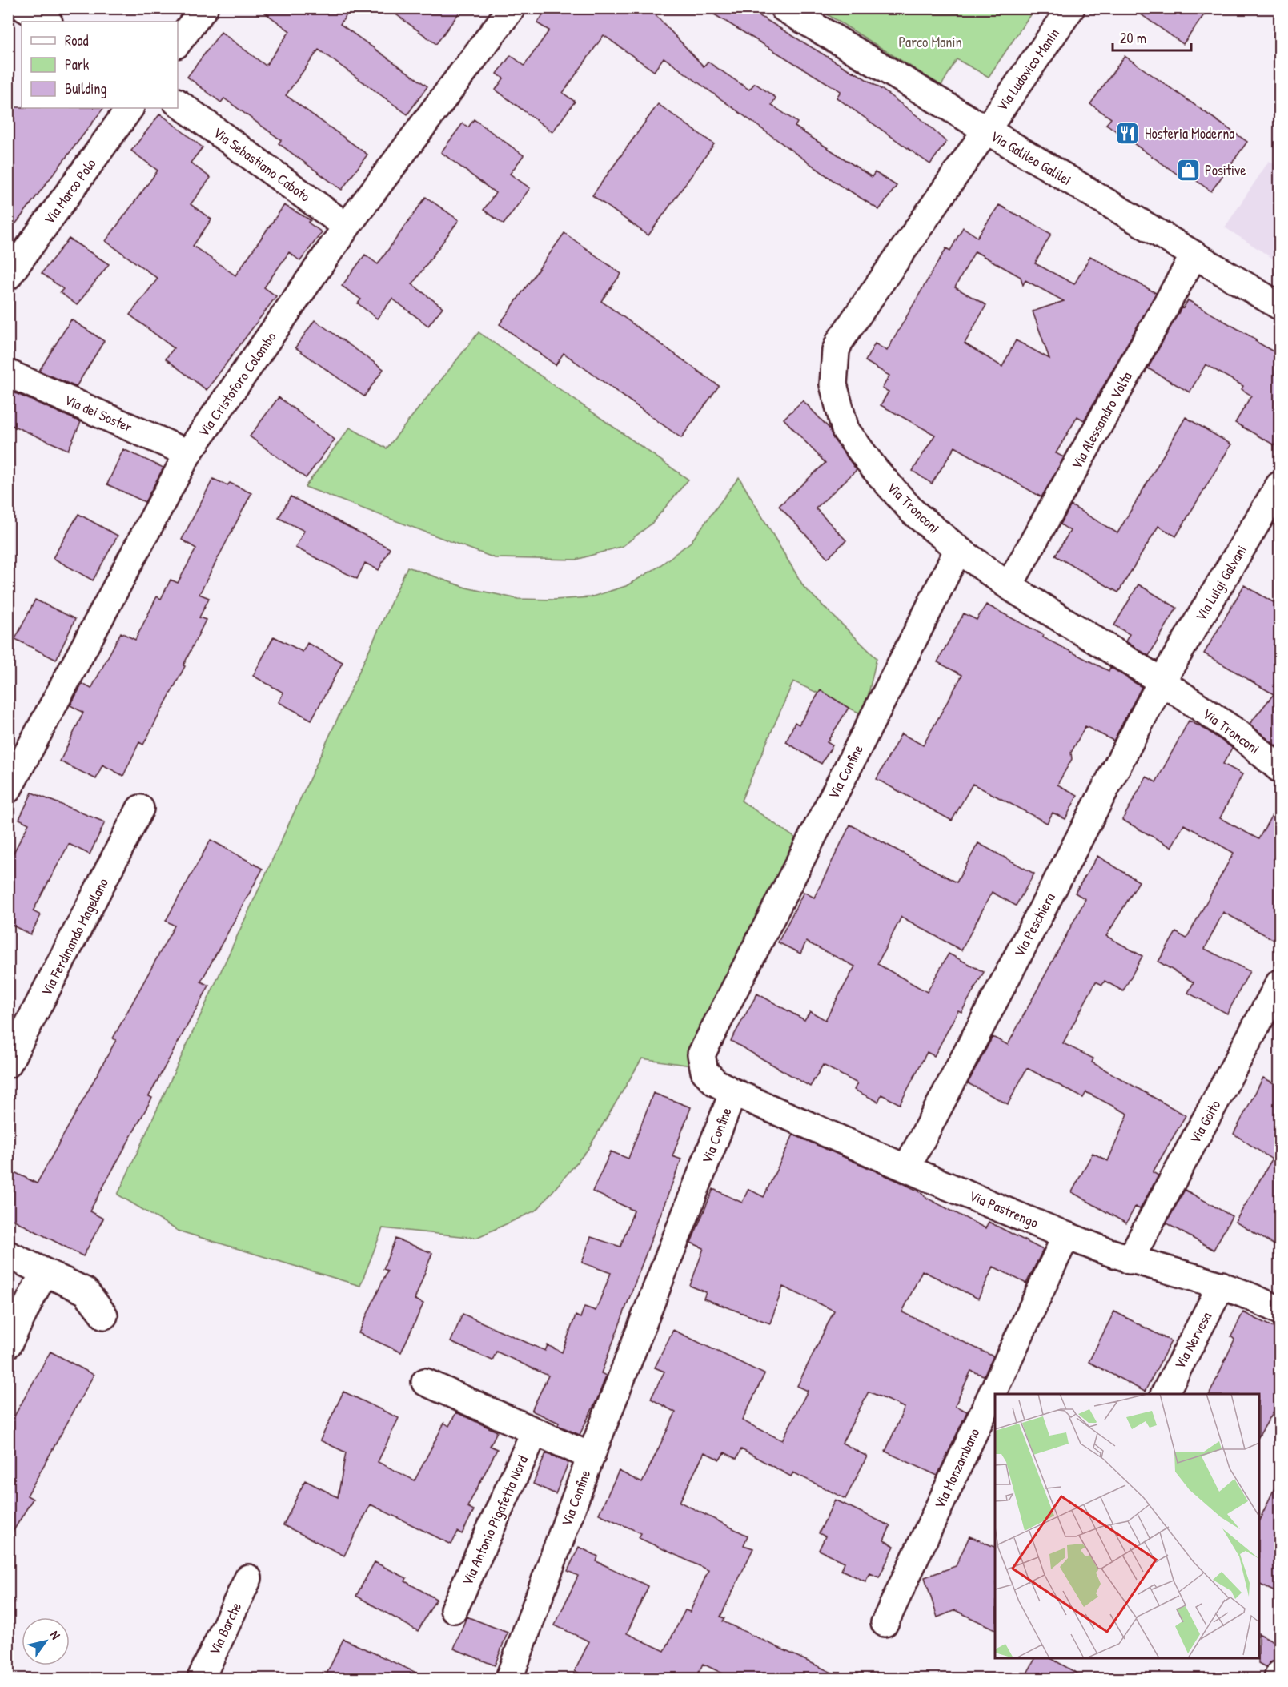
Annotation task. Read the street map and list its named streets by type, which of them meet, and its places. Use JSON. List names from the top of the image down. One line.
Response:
{"streets":{"street":["Via Ludovico Manin","Via Galileo Galilei","Via Sebastiano Caboto","Via Marco Polo","Via Cristoforo Colombo","Via dei Soster","Via Alessandro Volta","Via Tronconi","Via Luigi Galvani","Via Confine","Via Peschiera","Via Ferdinando Magellano","Via Goito","Via Pastrengo","Via Nervesa","Via Monzambano","Via Antonio Pigafetta Nord","Via Barche"]},"crossings":[["Via Ludovico Manin","Via Galileo Galilei"],["Via Ludovico Manin","Via Tronconi"],["Via Galileo Galilei","Via Alessandro Volta"],["Via Galileo Galilei","Via Tronconi"],["Via Sebastiano Caboto","Via Cristoforo Colombo"],["Via Cristoforo Colombo","Via dei Soster"],["Via Alessandro Volta","Via Tronconi"],["Via Tronconi","Via Luigi Galvani"],["Via Tronconi","Via Confine"],["Via Tronconi","Via Peschiera"],["Via Luigi Galvani","Via Peschiera"],["Via Confine","Via Pastrengo"],["Via Peschiera","Via Pastrengo"],["Via Goito","Via Pastrengo"],["Via Pastrengo","Via Nervesa"],["Via Pastrengo","Via Monzambano"]],"parks":["Parco Manin"],"places":{"restaurant":["Hosteria Moderna"],"shop":["Positive"]},"legend":["Road","Park","Building"],"scale_bar":"20 m","north":"top right"}
